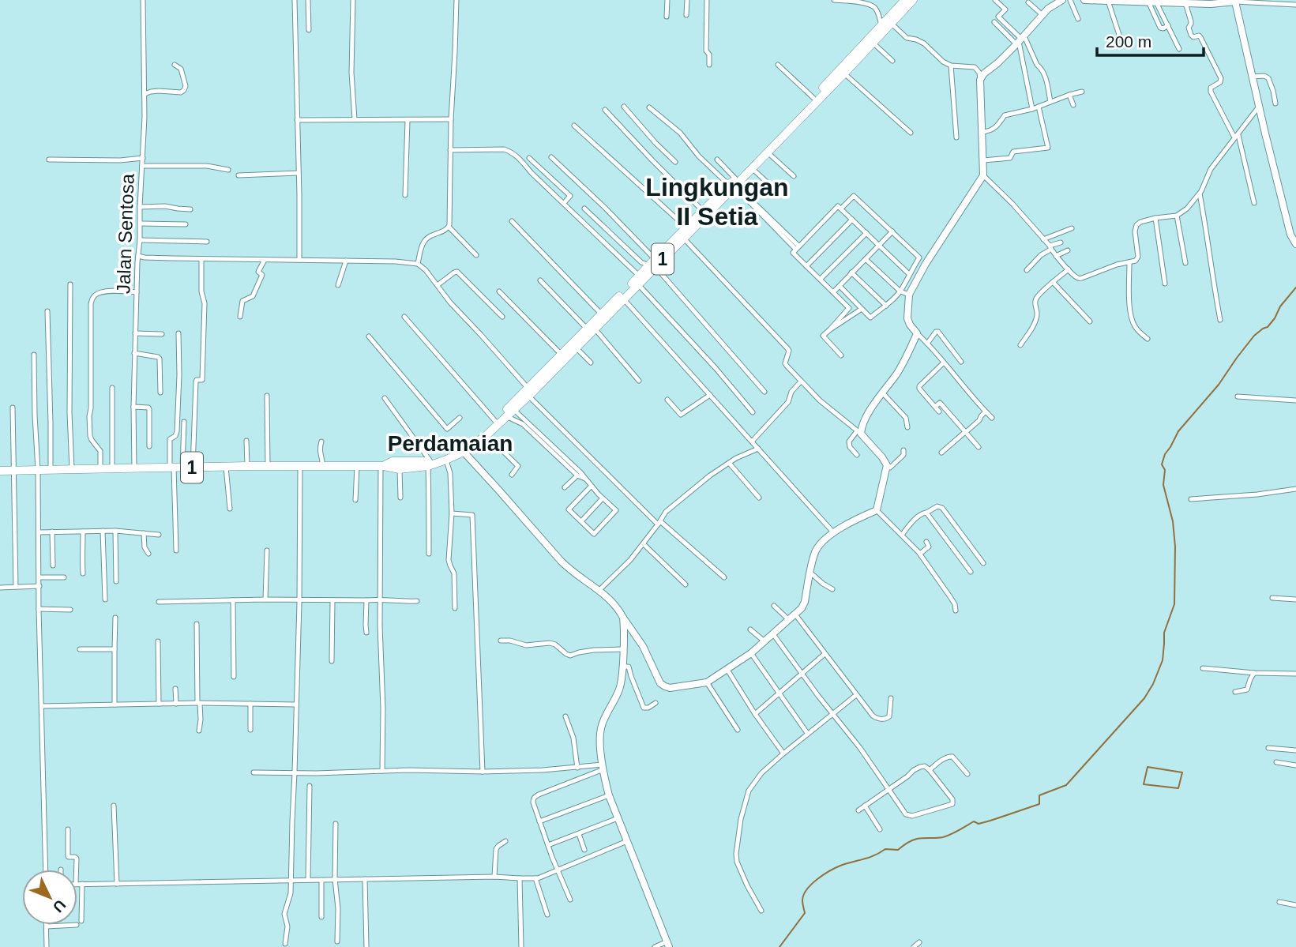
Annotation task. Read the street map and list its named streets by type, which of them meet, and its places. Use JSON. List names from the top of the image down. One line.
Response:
{"streets":{"highway":["1"],"street":["Jalan Sentosa"]},"crossings":[["Jalan Sentosa","1"]],"districts":["Lingkungan II Setia","Perdamaian"],"scale_bar":"200 m","north":"bottom right"}
